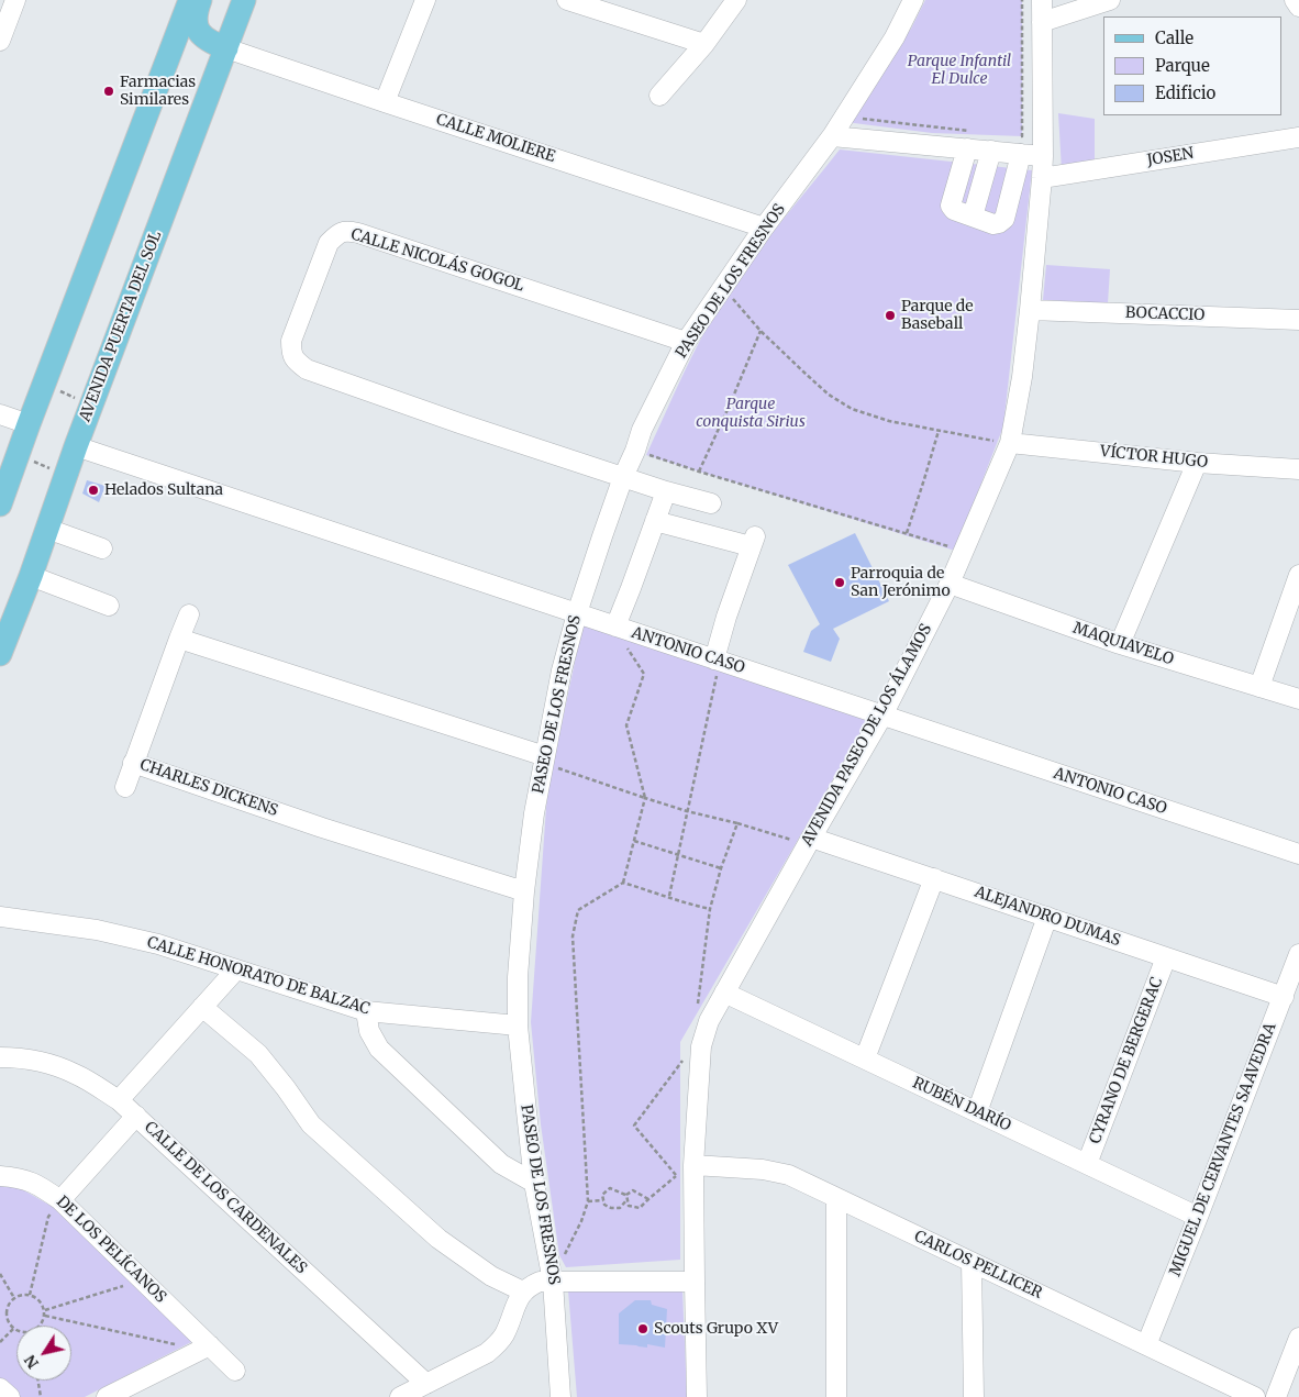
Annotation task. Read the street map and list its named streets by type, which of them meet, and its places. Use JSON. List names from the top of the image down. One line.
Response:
{"streets":{"main road":["AVENIDA PUERTA DEL SOL"],"street":["CALLE MOLIERE","JOSEN","CALLE NICOLÁS GOGOL","PASEO DE LOS FRESNOS","BOCACCIO","VÍCTOR HUGO","MAQUIAVELO","ANTONIO CASO","AVENIDA PASEO DE LOS ÁLAMOS","CHARLES DICKENS","ALEJANDRO DUMAS","CALLE HONORATO DE BALZAC","CYRANO DE BERGERAC","RUBÉN DARÍO","MIGUEL DE CERVANTES SAAVEDRA","CALLE DE LOS CARDENALES","DE LOS PELÍCANOS","CARLOS PELLICER"]},"crossings":[["CALLE MOLIERE","PASEO DE LOS FRESNOS"],["CALLE MOLIERE","AVENIDA PUERTA DEL SOL"],["JOSEN","AVENIDA PASEO DE LOS ÁLAMOS"],["CALLE NICOLÁS GOGOL","PASEO DE LOS FRESNOS"],["PASEO DE LOS FRESNOS","ANTONIO CASO"],["PASEO DE LOS FRESNOS","CHARLES DICKENS"],["PASEO DE LOS FRESNOS","CALLE HONORATO DE BALZAC"],["BOCACCIO","AVENIDA PASEO DE LOS ÁLAMOS"],["AVENIDA PUERTA DEL SOL","ANTONIO CASO"],["VÍCTOR HUGO","AVENIDA PASEO DE LOS ÁLAMOS"],["MAQUIAVELO","AVENIDA PASEO DE LOS ÁLAMOS"],["ANTONIO CASO","AVENIDA PASEO DE LOS ÁLAMOS"],["AVENIDA PASEO DE LOS ÁLAMOS","ALEJANDRO DUMAS"],["AVENIDA PASEO DE LOS ÁLAMOS","RUBÉN DARÍO"],["AVENIDA PASEO DE LOS ÁLAMOS","CARLOS PELLICER"],["ALEJANDRO DUMAS","CYRANO DE BERGERAC"],["ALEJANDRO DUMAS","MIGUEL DE CERVANTES SAAVEDRA"],["CYRANO DE BERGERAC","RUBÉN DARÍO"],["RUBÉN DARÍO","MIGUEL DE CERVANTES SAAVEDRA"],["MIGUEL DE CERVANTES SAAVEDRA","CARLOS PELLICER"]],"parks":["Parque Infantil El Dulce","Parque conquista Sirius"],"places":["Farmacias Similares","Parque de Baseball","Helados Sultana","Parroquia de San Jerónimo","Scouts Grupo XV"],"legend":["Calle","Parque","Edificio"],"north":"bottom left"}
